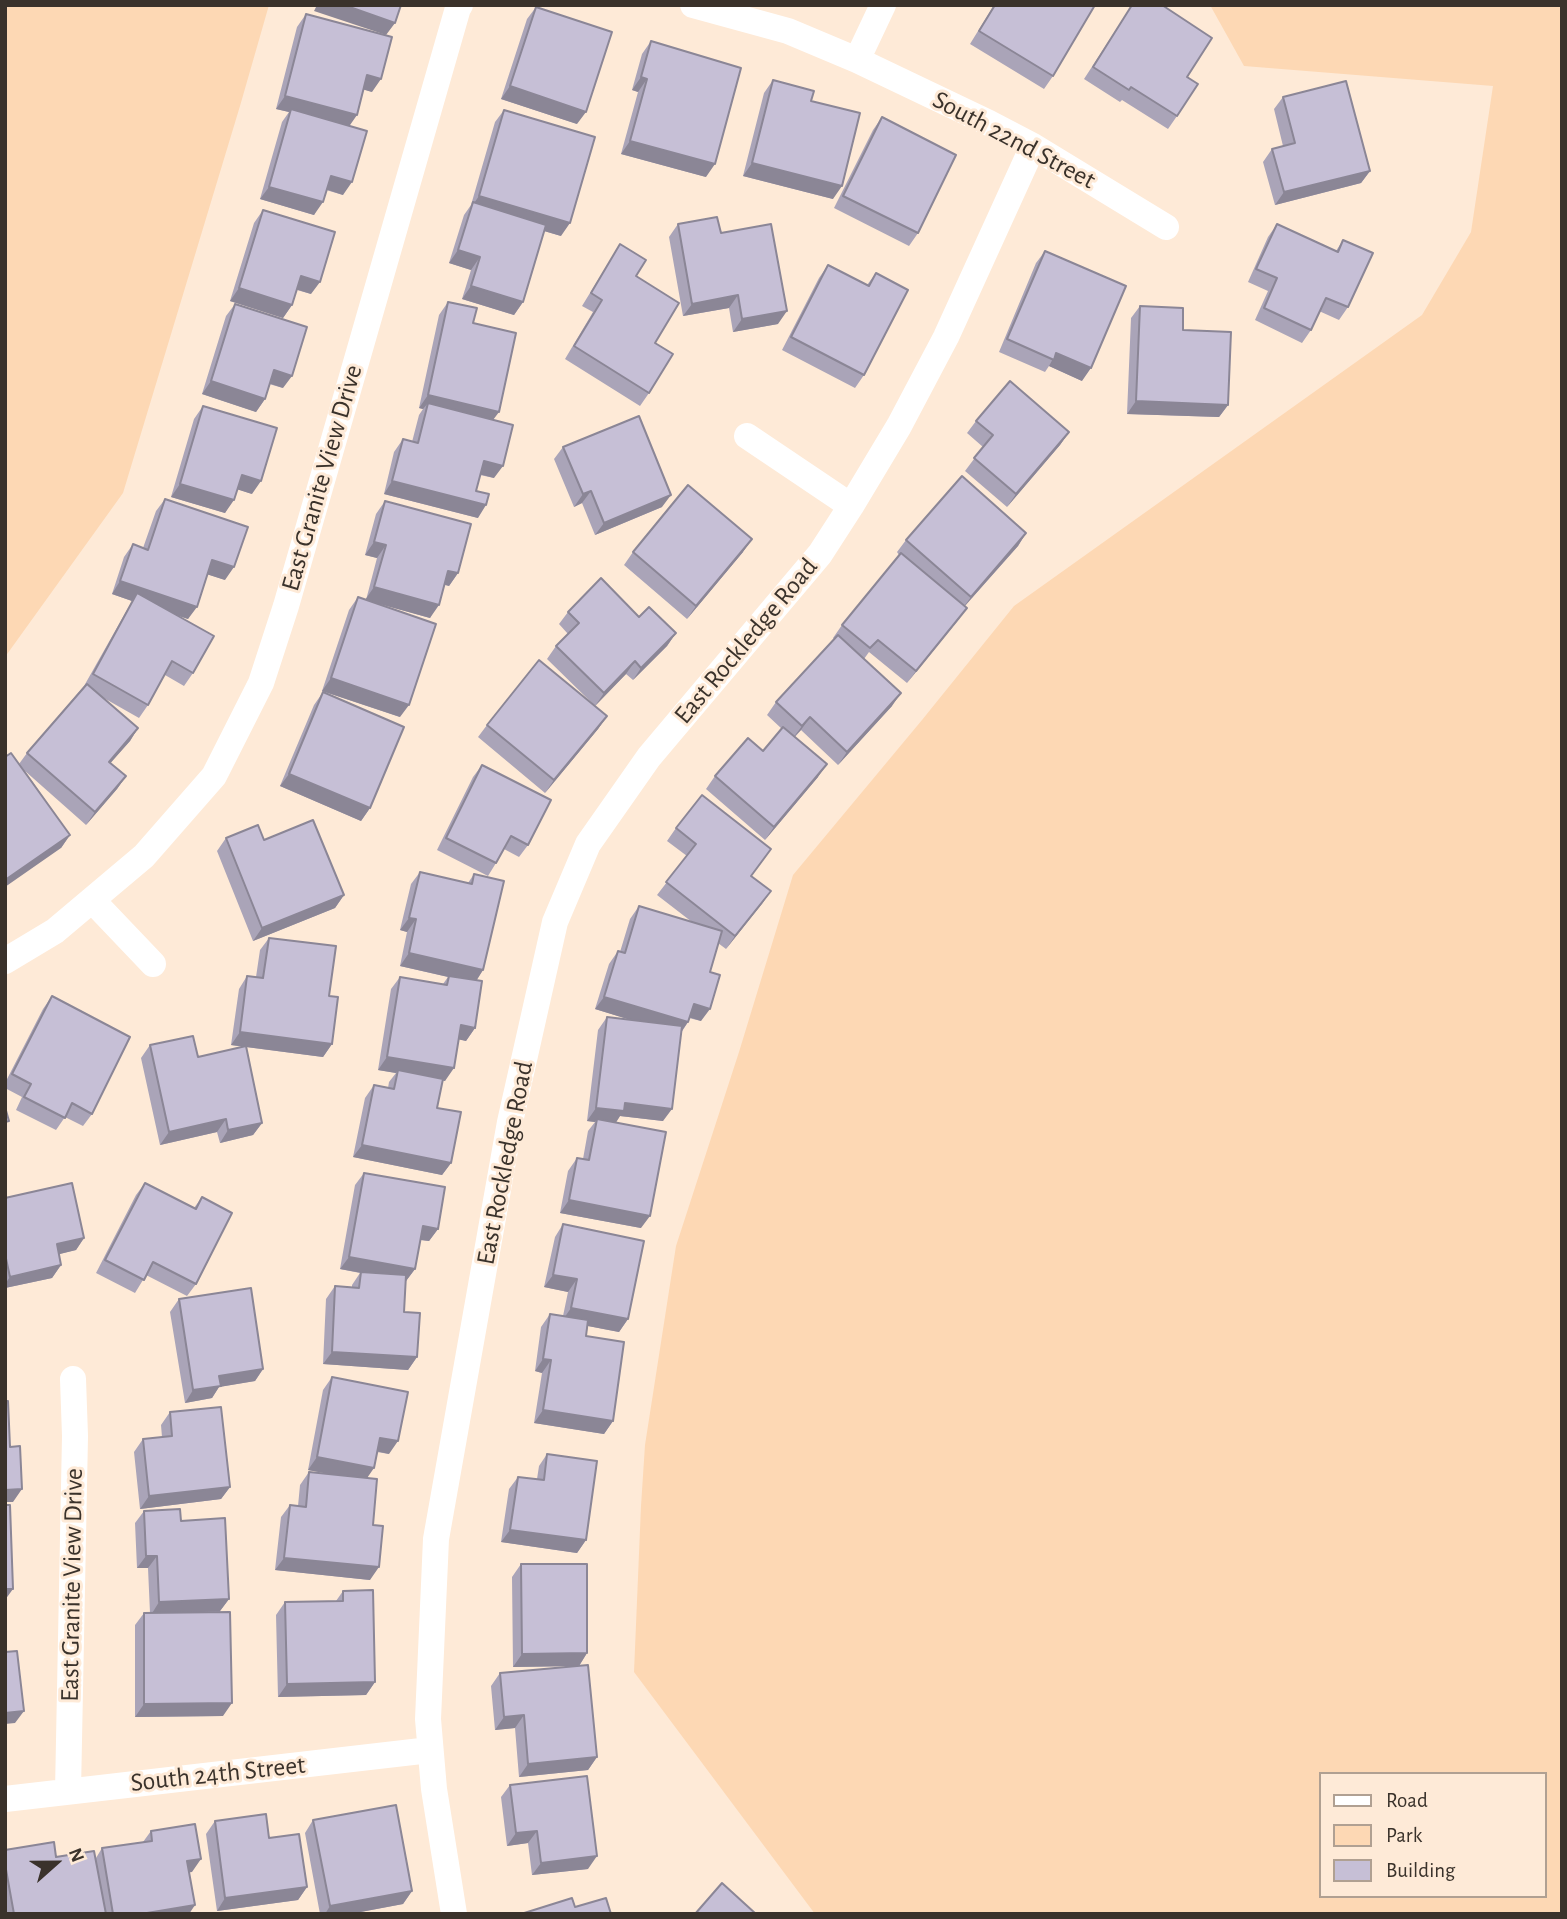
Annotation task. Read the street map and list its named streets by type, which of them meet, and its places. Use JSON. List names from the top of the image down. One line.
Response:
{"streets":{"street":["South 22nd Street","East Granite View Drive","East Rockledge Road","South 24th Street"]},"crossings":[["South 22nd Street","East Rockledge Road"],["East Granite View Drive","South 24th Street"],["East Rockledge Road","South 24th Street"]],"legend":["Road","Park","Building"],"north":"right"}
